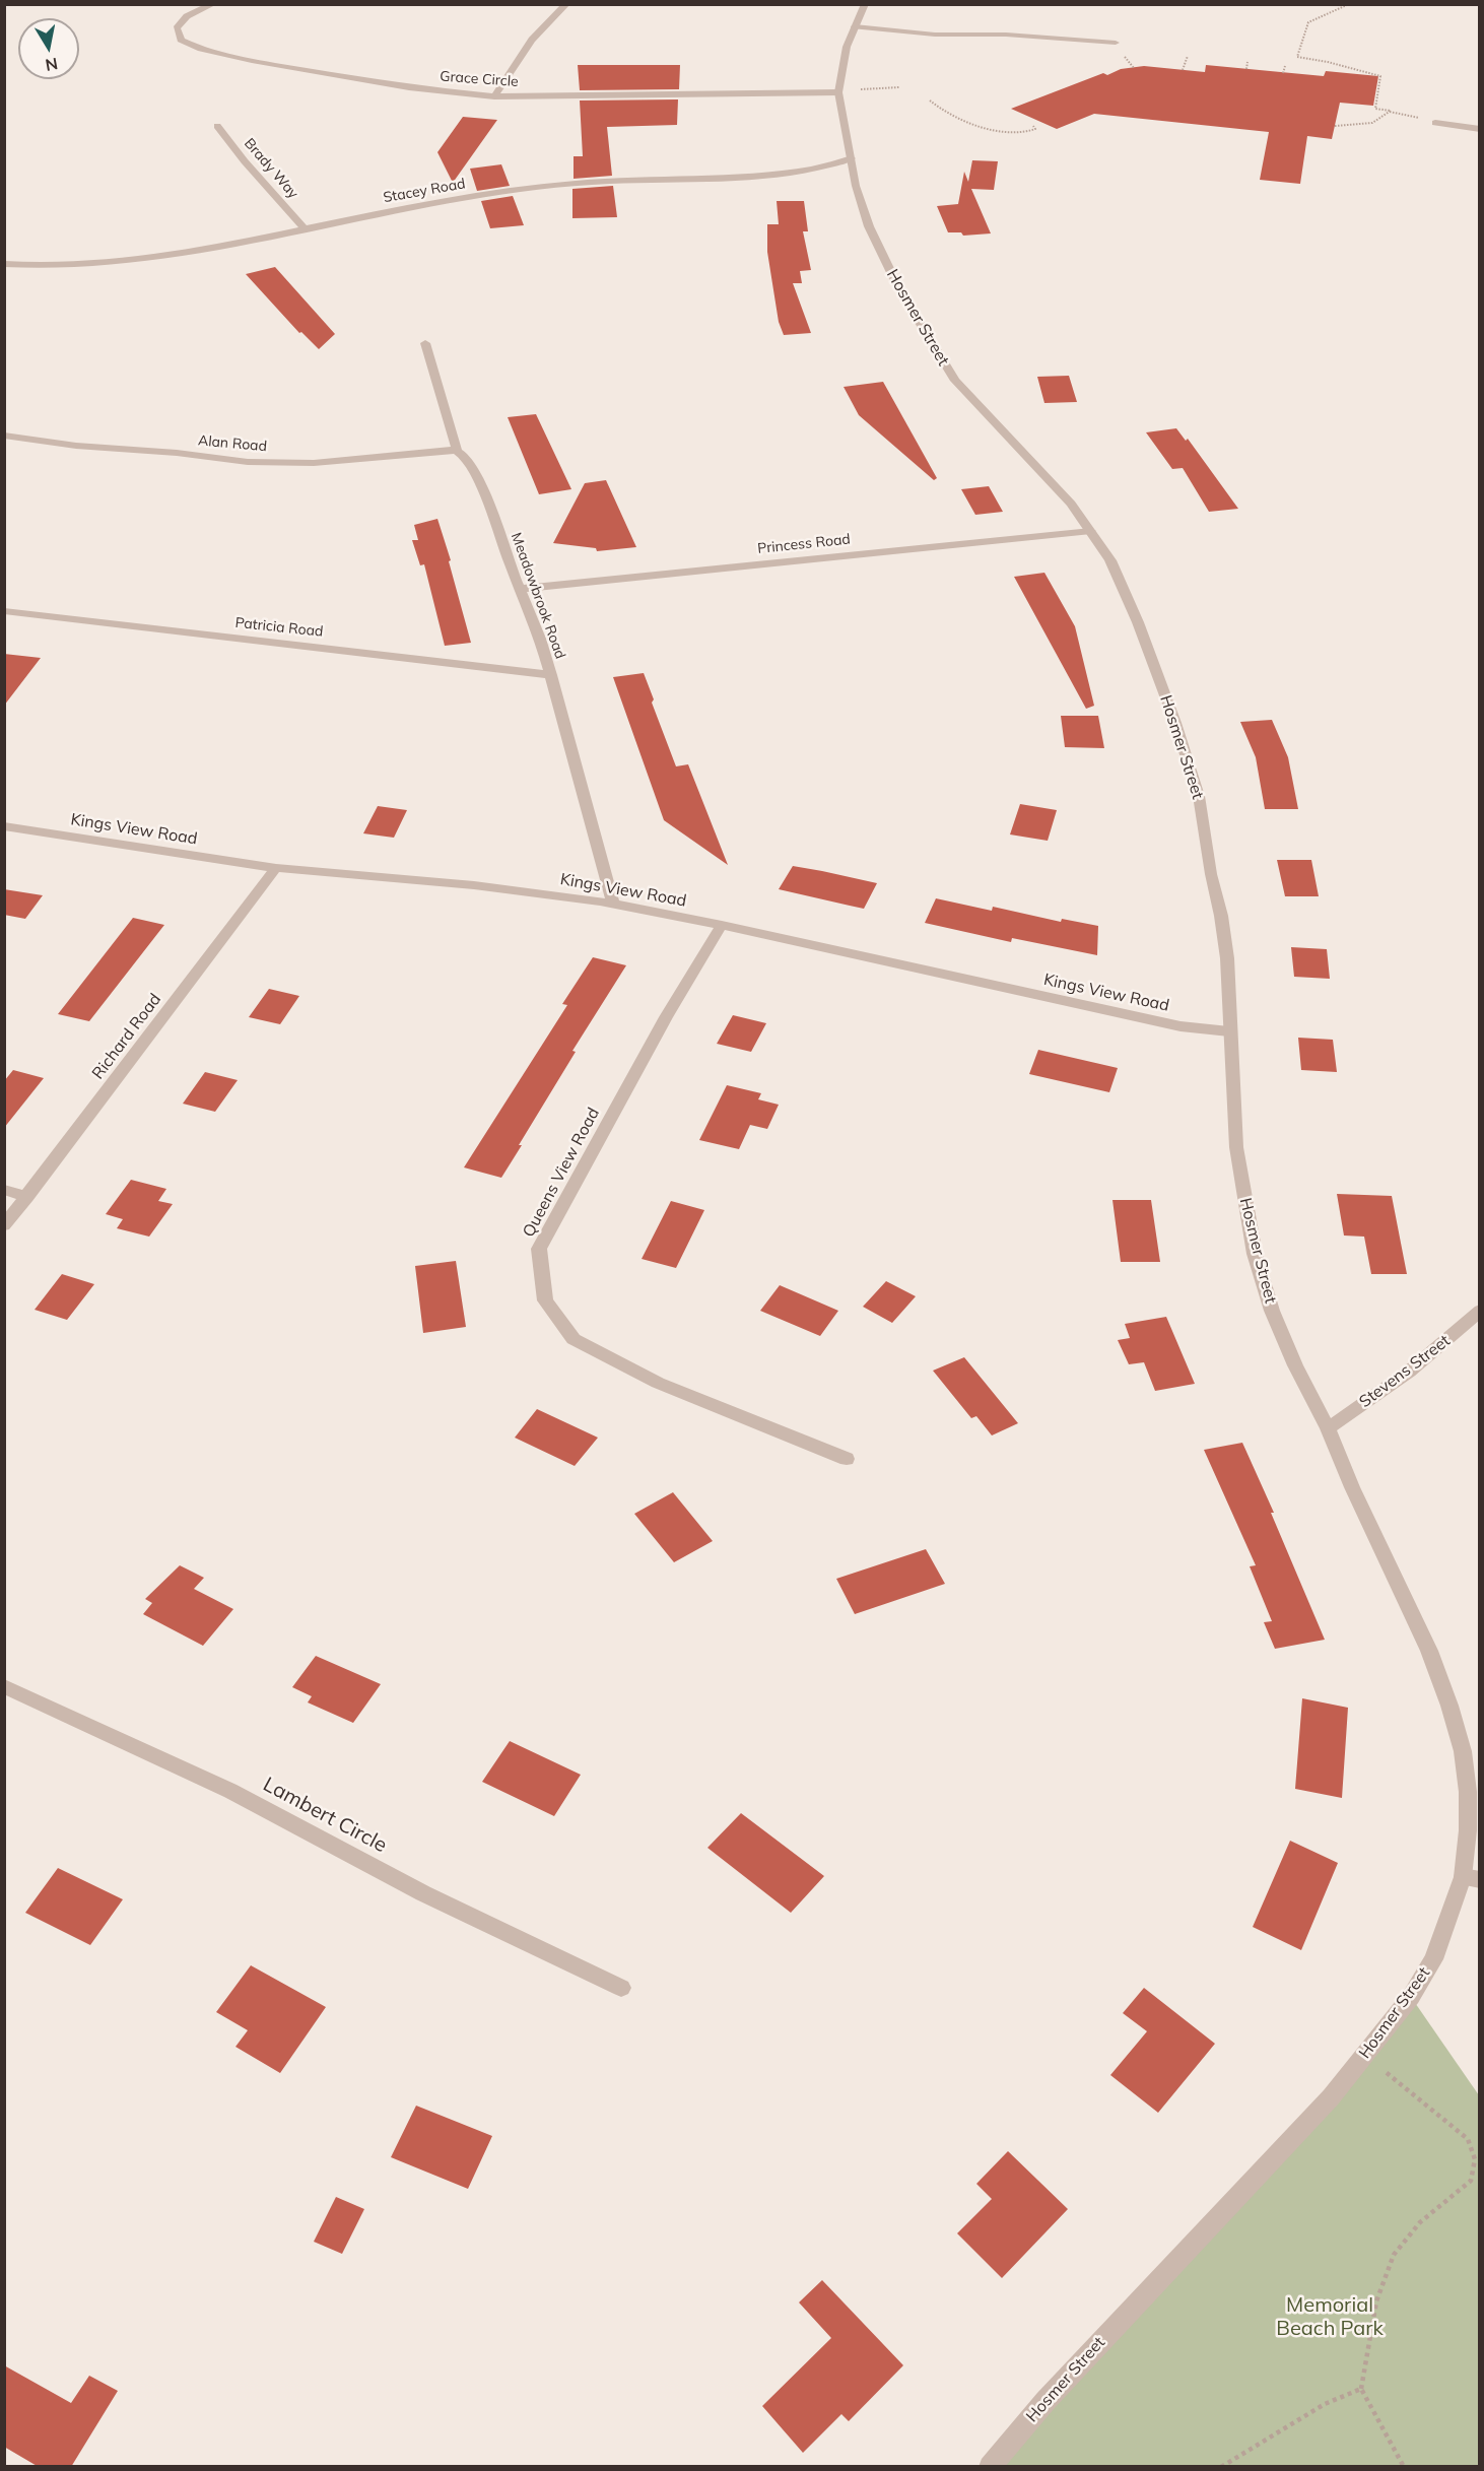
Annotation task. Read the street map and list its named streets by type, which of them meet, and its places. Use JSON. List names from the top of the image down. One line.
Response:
{"streets":{"street":["Grace Circle","Brady Way","Stacey Road","Hosmer Street","Alan Road","Princess Road","Meadowbrook Road","Patricia Road","Kings View Road","Richard Road","Queens View Road","Stevens Street","Lambert Circle"]},"crossings":[["Grace Circle","Hosmer Street"],["Brady Way","Stacey Road"],["Stacey Road","Hosmer Street"],["Hosmer Street","Princess Road"],["Hosmer Street","Kings View Road"],["Hosmer Street","Stevens Street"],["Alan Road","Meadowbrook Road"],["Princess Road","Meadowbrook Road"],["Meadowbrook Road","Patricia Road"],["Meadowbrook Road","Kings View Road"],["Kings View Road","Richard Road"],["Kings View Road","Queens View Road"]],"parks":["Memorial Beach Park"],"north":"bottom"}
